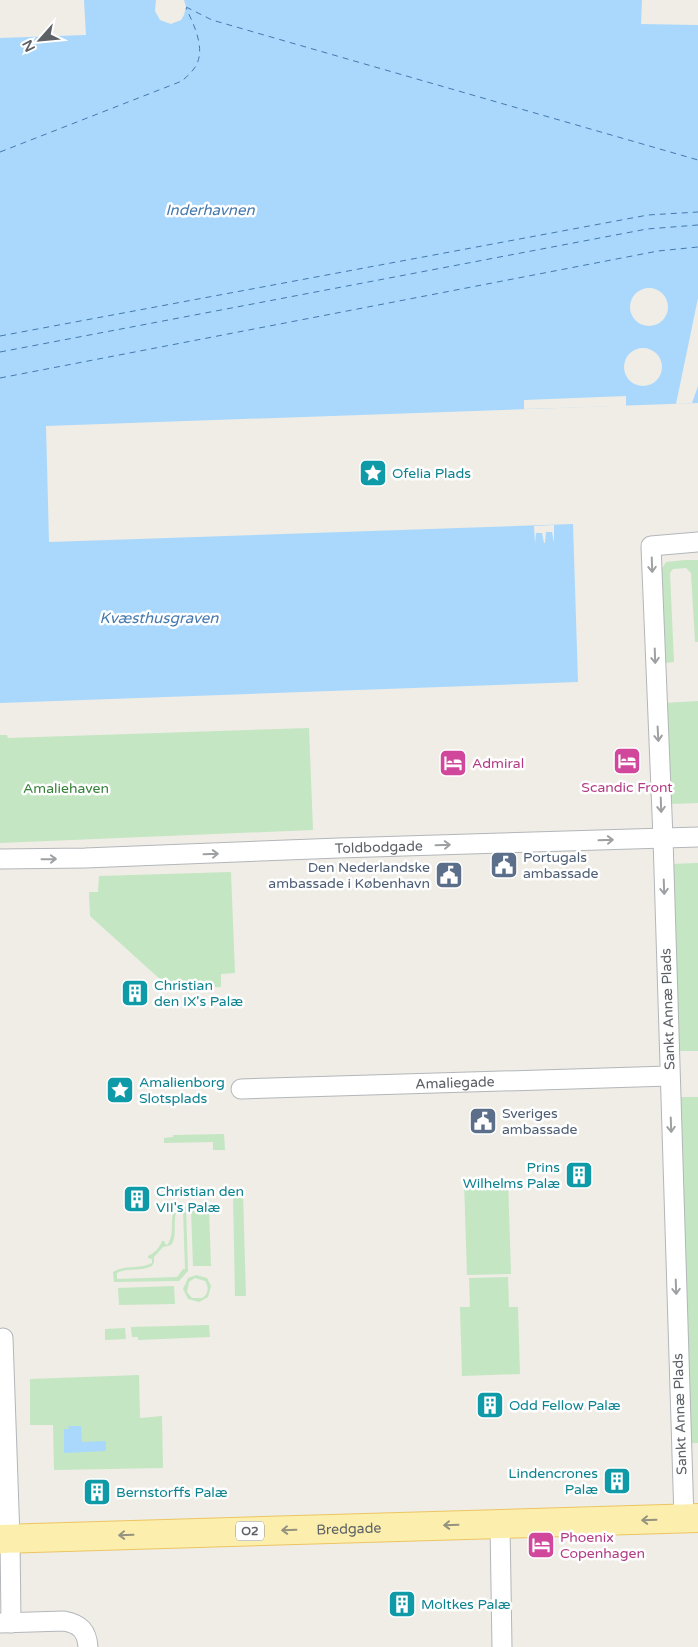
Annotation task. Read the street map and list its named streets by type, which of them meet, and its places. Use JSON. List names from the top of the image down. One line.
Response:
{"streets":{"main road":["Bredgade","O2"],"street":["Toldbodgade","Sankt Annæ Plads","Amaliegade"]},"crossings":[["Toldbodgade","Sankt Annæ Plads"],["Sankt Annæ Plads","Amaliegade"],["Sankt Annæ Plads","Bredgade"]],"one_way":["Toldbodgade","Sankt Annæ Plads","Bredgade"],"water":["Inderhavnen","Kvæsthusgraven"],"parks":["Amaliehaven"],"places":{"place":["Ofelia Plads","Amalienborg Slotsplads"],"hotel":["Scandic Front","Admiral","Phoenix Copenhagen"],"public building":["Portugals ambassade","Den Nederlandske ambassade i København","Sveriges ambassade"],"building":["Christian den IX's Palæ","Prins Wilhelms Palæ","Christian den VII's Palæ","Odd Fellow Palæ","Lindencrones Palæ","Bernstorffs Palæ","Moltkes Palæ"]},"north":"bottom left"}
